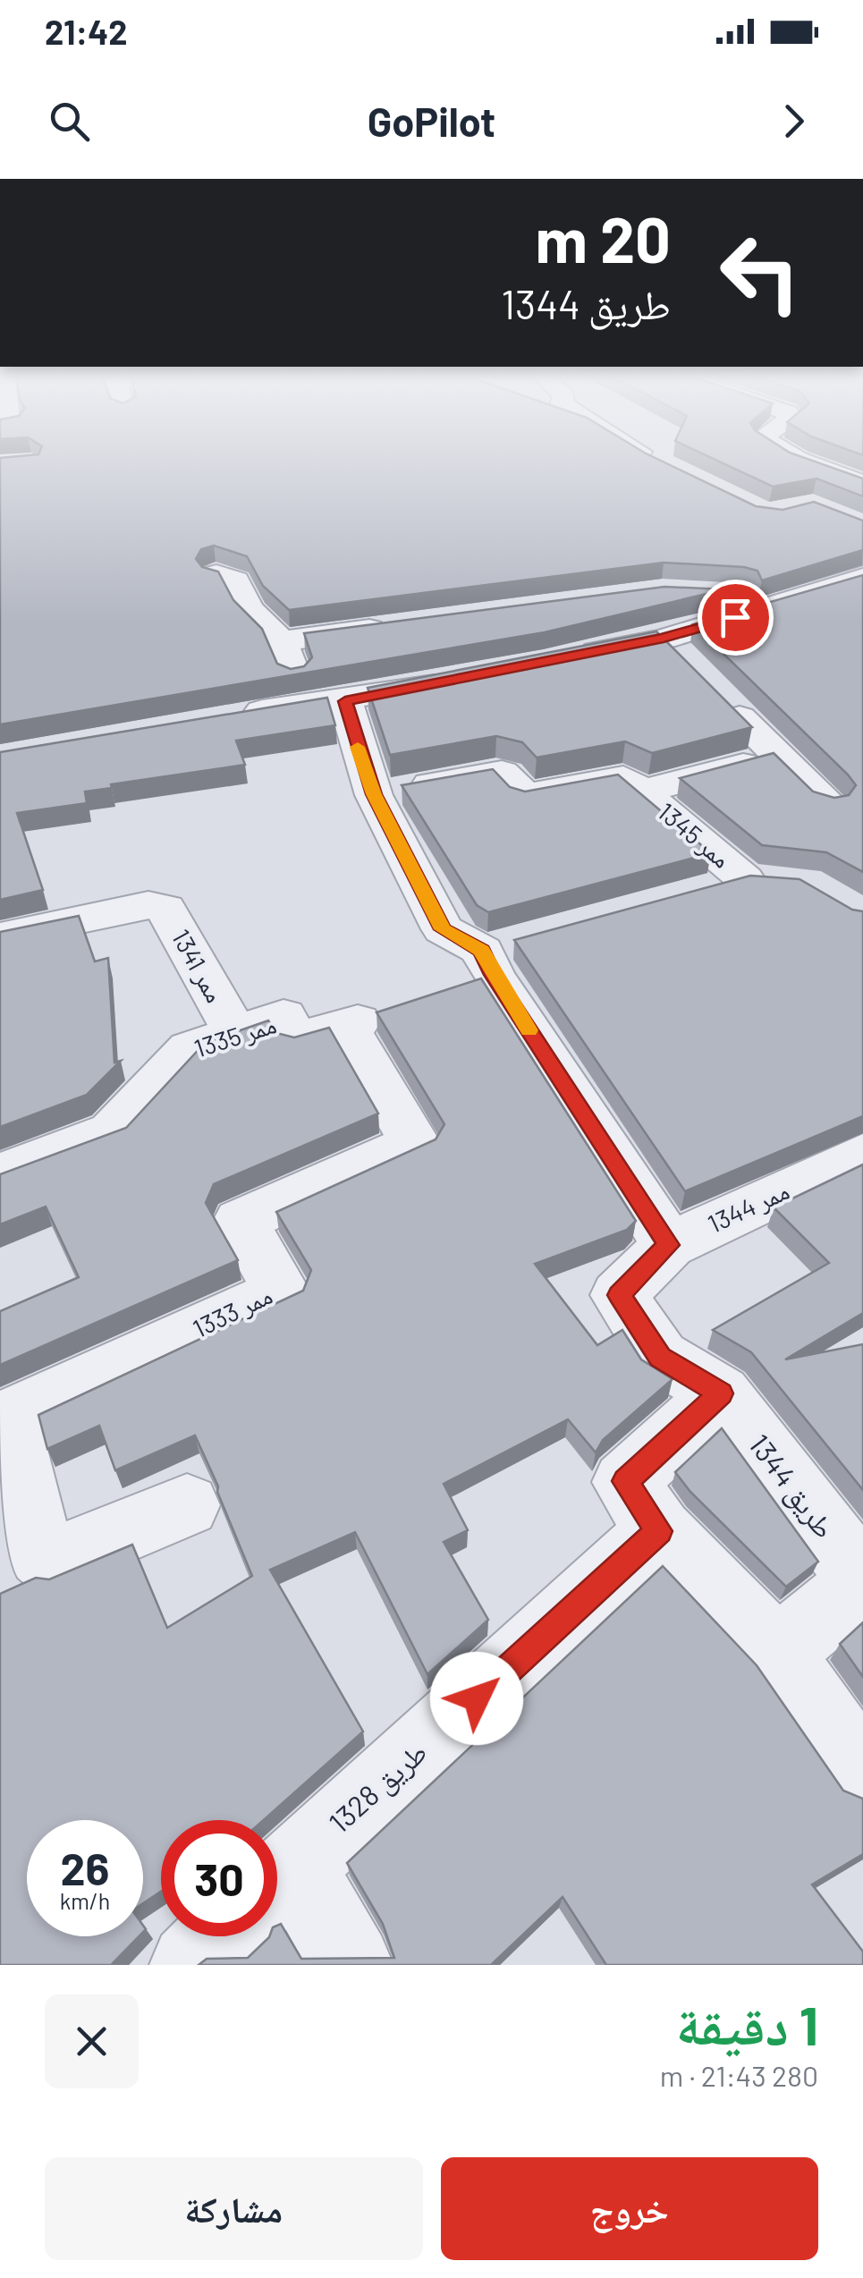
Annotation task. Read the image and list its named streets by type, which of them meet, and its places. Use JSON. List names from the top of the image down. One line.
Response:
{"streets":{"street":["ممر 1345","ممر 1341","ممر 1335","ممر 1344","ممر 1333","طريق 1344","طريق 1328"]},"crossings":[["ممر 1341","ممر 1335"],["ممر 1335","ممر 1333"],["ممر 1344","طريق 1344"]],"page":{"status":"21:42","header":"GoPilot","turn":["20 m","طريق 1344"],"speed":"26 km/h","limit":"30","heading":["1 دقيقة","280 m · 21:43"],"buttons":["خروج","مشاركة"]}}
